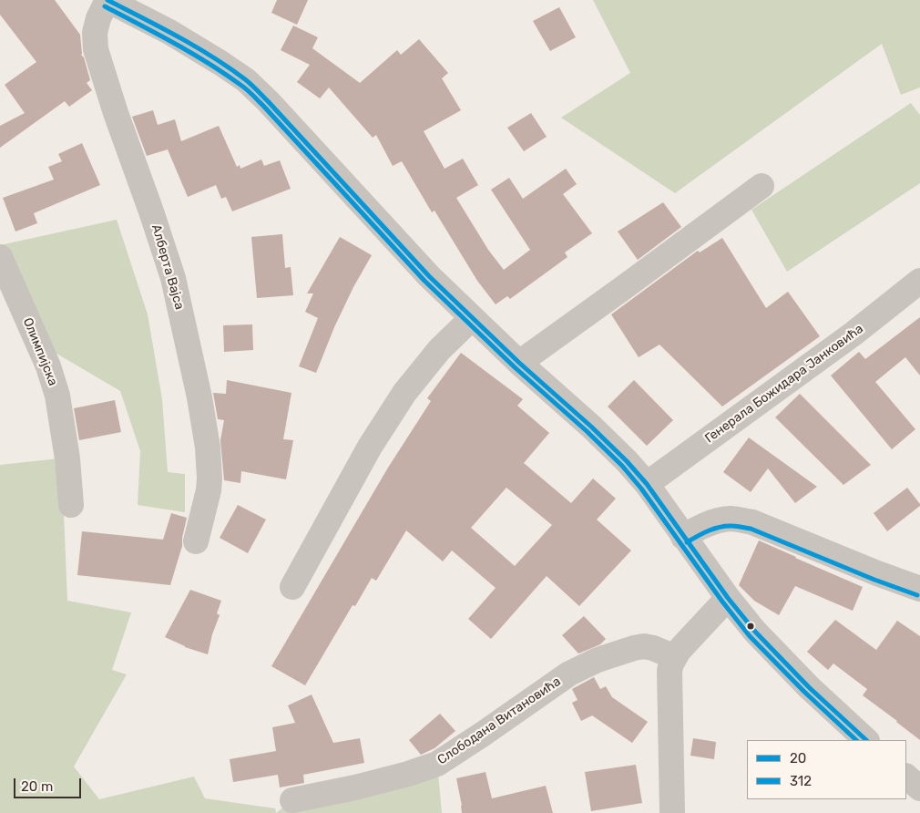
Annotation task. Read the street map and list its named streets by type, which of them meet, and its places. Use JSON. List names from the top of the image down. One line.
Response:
{"streets":{"street":["Алберта Вајса","Олимпијска","Генерала Божидара Јанковића","Слободана Витановића"]},"lines":["transit line 20","transit line 312"],"legend":["20","312"],"scale_bar":"20 m"}
